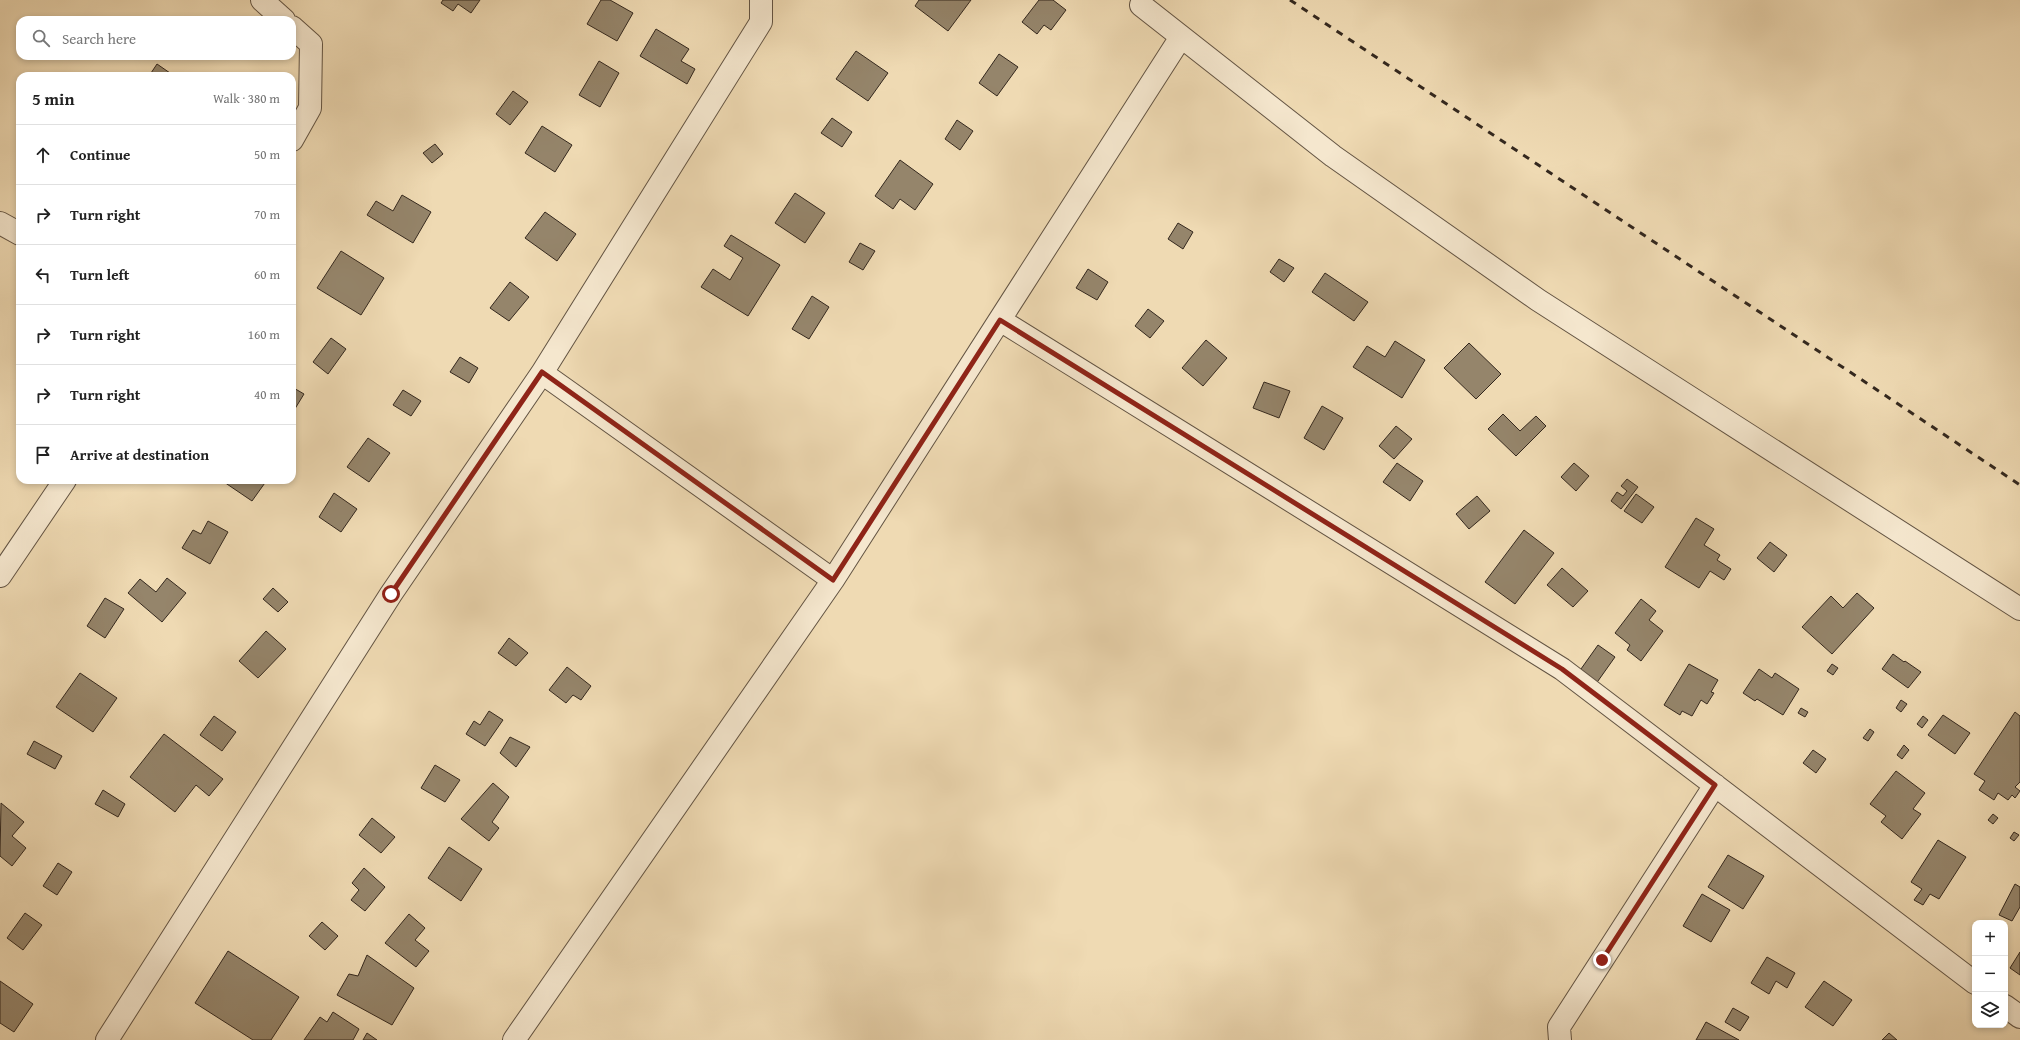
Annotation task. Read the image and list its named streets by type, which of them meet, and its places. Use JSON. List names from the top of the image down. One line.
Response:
{"page":{"search":"Search here","heading":["5 min","Walk · 380 m"],"list":[["Continue","50 m"],["Turn right","70 m"],["Turn left","60 m"],["Turn right","160 m"],["Turn right","40 m"],"Arrive at destination"],"map_buttons":["+","−"]}}
